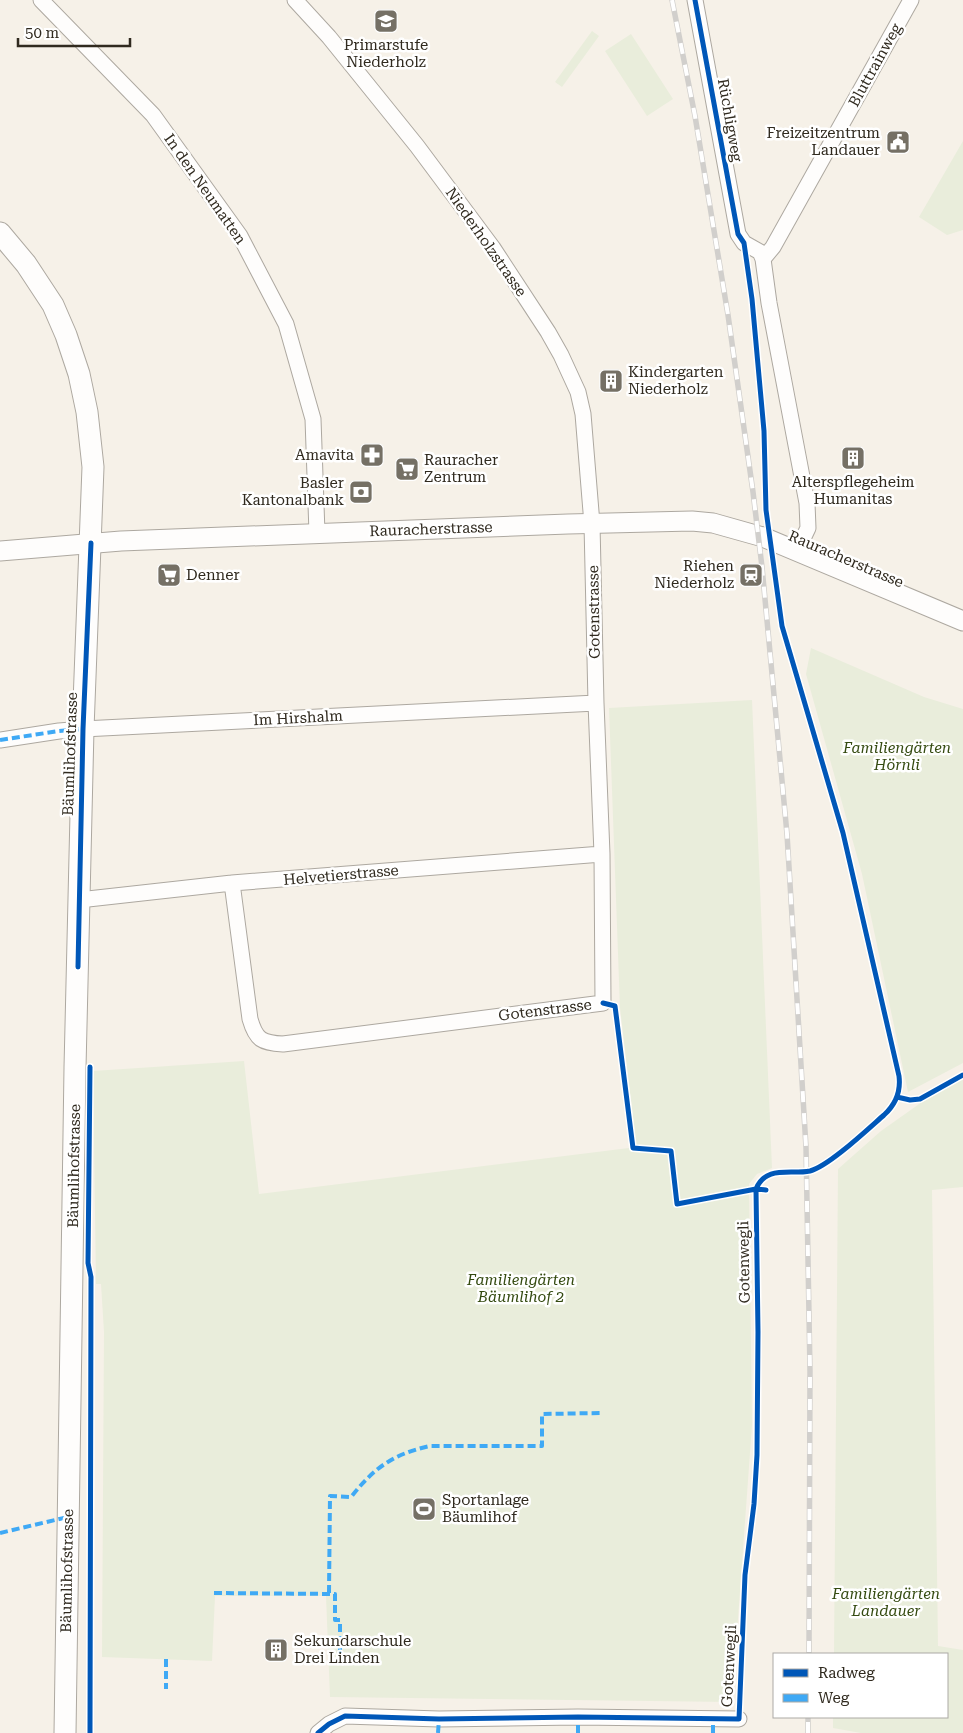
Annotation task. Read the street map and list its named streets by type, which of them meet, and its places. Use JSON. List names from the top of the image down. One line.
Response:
{"streets":{"main road":["Bäumlihofstrasse"],"street":["Bluttrainweg","Rüchligweg","In den Neumatten","Niederholzstrasse","Rauracherstrasse","Gotenstrasse","Im Hirshalm","Helvetierstrasse","Gotenwegli"]},"crossings":[["Bluttrainweg","Rüchligweg"],["In den Neumatten","Rauracherstrasse"],["Niederholzstrasse","Rauracherstrasse"],["Niederholzstrasse","Gotenstrasse"],["Rauracherstrasse","Gotenstrasse"],["Rauracherstrasse","Bäumlihofstrasse"],["Gotenstrasse","Im Hirshalm"],["Gotenstrasse","Helvetierstrasse"],["Im Hirshalm","Bäumlihofstrasse"],["Bäumlihofstrasse","Helvetierstrasse"]],"parks":["Familiengärten Hörnli","Familiengärten Bäumlihof 2","Familiengärten Landauer"],"places":{"school or university":["Primarstufe Niederholz"],"public building":["Freizeitzentrum Landauer"],"building":["Kindergarten Niederholz","Alterspflegeheim Humanitas","Sekundarschule Drei Linden"],"pharmacy":["Amavita"],"supermarket":["Rauracher Zentrum","Denner"],"bank":["Basler Kantonalbank"],"station":["Riehen Niederholz"],"sports":["Sportanlage Bäumlihof"]},"legend":["Radweg","Weg"],"scale_bar":"50 m"}
